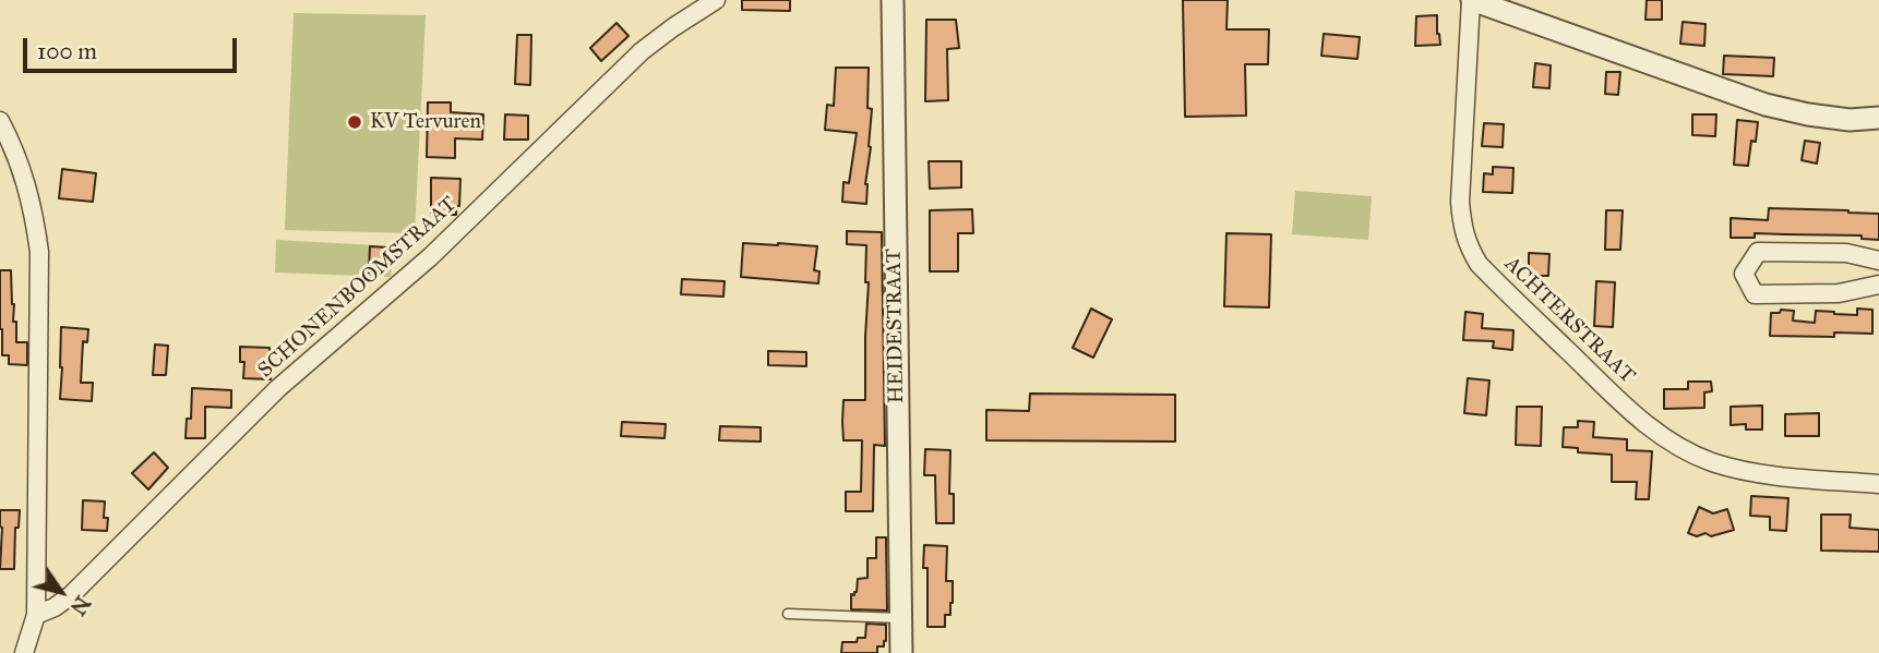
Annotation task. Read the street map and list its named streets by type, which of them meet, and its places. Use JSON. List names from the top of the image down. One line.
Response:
{"streets":{"street":["SCHONENBOOMSTRAAT","ACHTERSTRAAT","HEIDESTRAAT"]},"places":["KV Tervuren"],"scale_bar":"100 m","north":"bottom right"}
